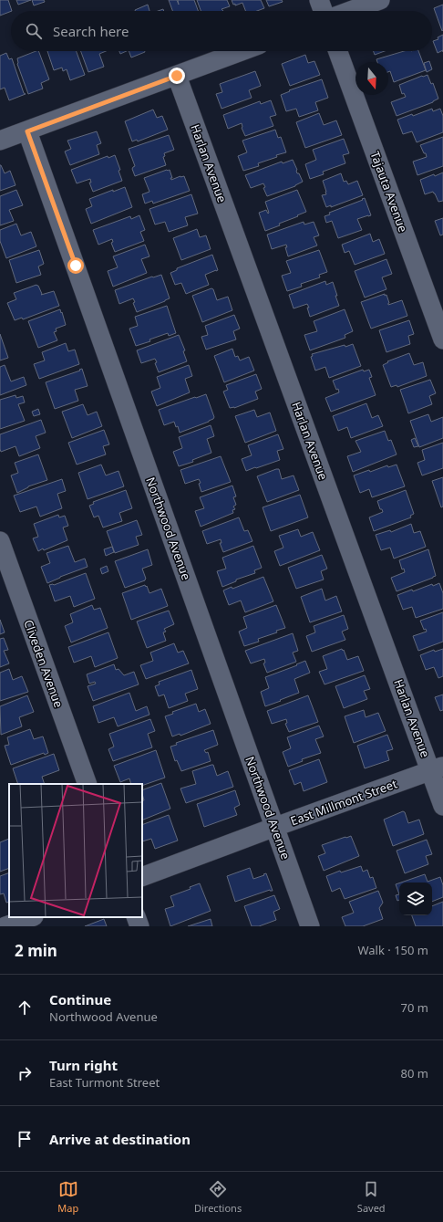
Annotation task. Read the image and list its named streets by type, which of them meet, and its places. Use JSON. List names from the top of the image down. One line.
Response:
{"streets":{"street":["Harlan Avenue","Tajauta Avenue","Northwood Avenue","Cliveden Avenue","East Millmont Street"]},"crossings":[["Harlan Avenue","East Millmont Street"],["Northwood Avenue","East Millmont Street"]],"north":"bottom","page":{"search":"Search here","heading":["2 min","Walk · 150 m"],"list":[["Continue","Northwood Avenue","70 m"],["Turn right","East Turmont Street","80 m"],"Arrive at destination"],"nav":["Map","Directions","Saved"]}}
